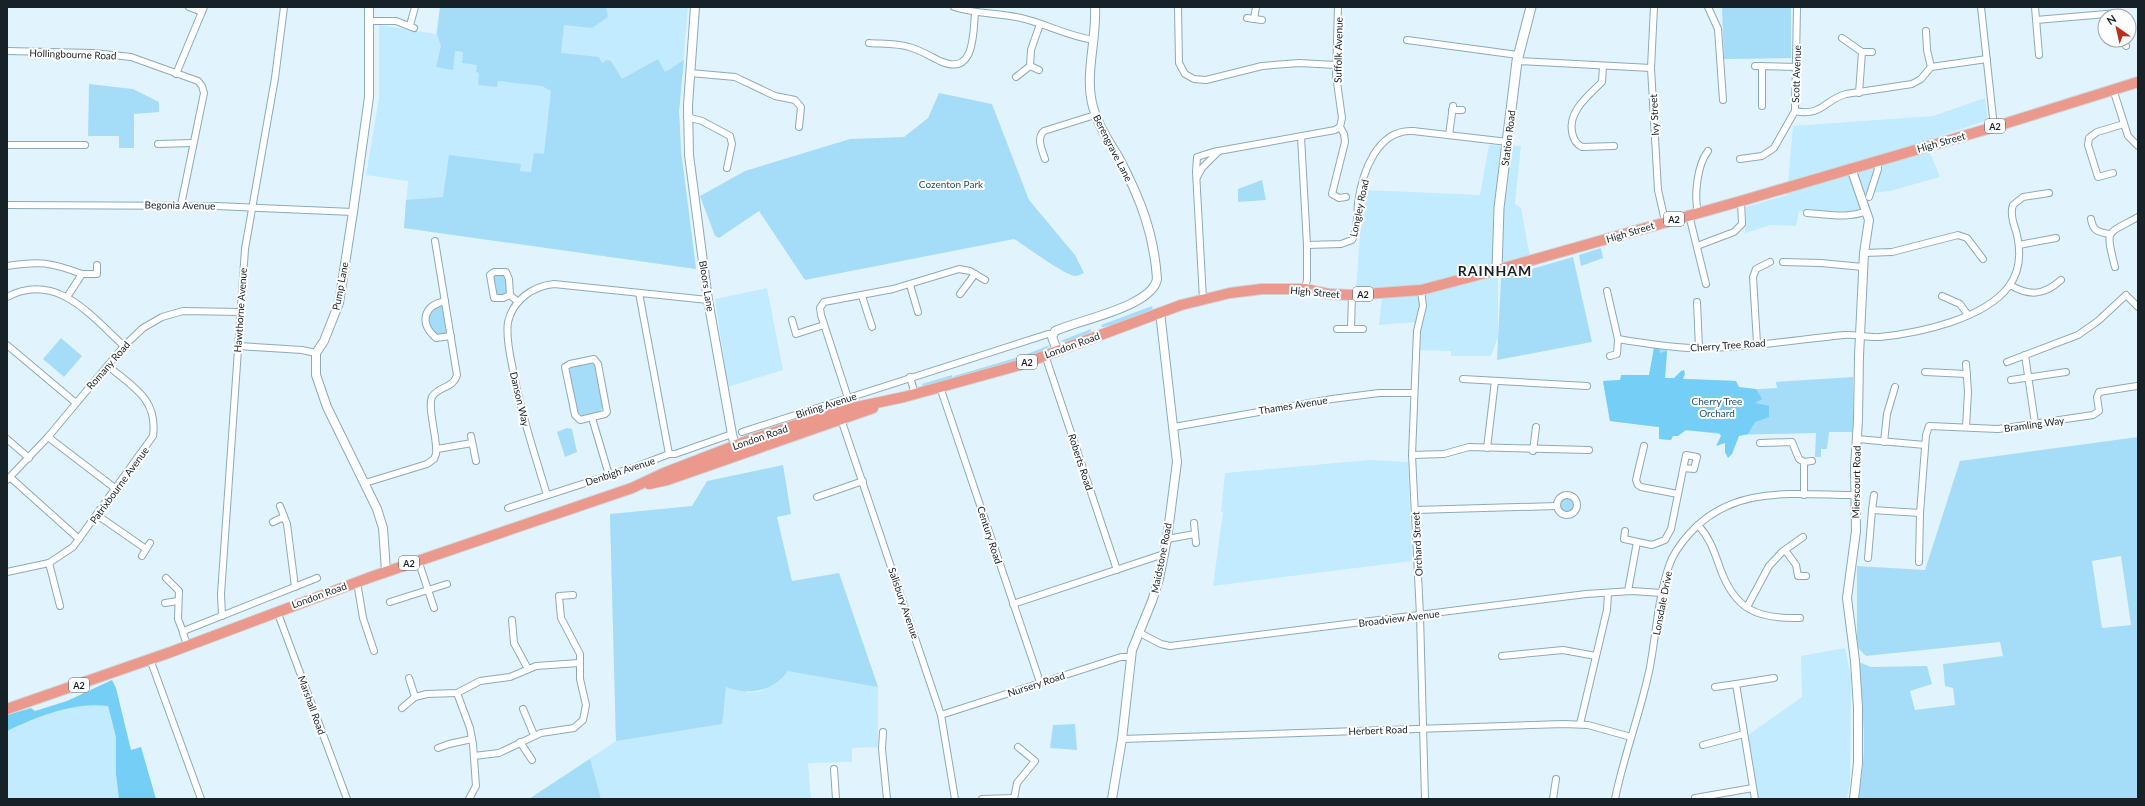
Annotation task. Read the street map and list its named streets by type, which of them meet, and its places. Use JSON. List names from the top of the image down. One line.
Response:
{"streets":{"main road":["A2","Station Road","High Street","London Road"],"street":["Suffolk Avenue","Hollingbourne Road","Scott Avenue","Ivy Street","Berengrave Lane","Begonia Avenue","Longley Road","Pump Lane","Bloors Lane","Hawthorne Avenue","Cherry Tree Road","Romany Road","Danson Way","Birling Avenue","Thames Avenue","Bramling Way","Roberts Road","Denbigh Avenue","Mierscourt Road","Patrixbourne Avenue","Century Road","Orchard Street","Maidstone Road","Salisbury Avenue","Lonsdale Drive","Broadview Avenue","Nursery Road","Marshall Road","Herbert Road"]},"crossings":[["Hollingbourne Road","Begonia Avenue"],["Ivy Street","High Street"],["Station Road","High Street"],["Station Road","Longley Road"],["High Street","London Road"],["High Street","Mierscourt Road"],["High Street","Orchard Street"],["High Street","Maidstone Road"],["Berengrave Lane","Birling Avenue"],["Begonia Avenue","Pump Lane"],["Begonia Avenue","Hawthorne Avenue"],["Pump Lane","London Road"],["Bloors Lane","London Road"],["Bloors Lane","Danson Way"],["Bloors Lane","Denbigh Avenue"],["Hawthorne Avenue","Romany Road"],["London Road","Roberts Road"],["London Road","Century Road"],["London Road","Maidstone Road"],["London Road","Salisbury Avenue"],["London Road","Marshall Road"],["Cherry Tree Road","Mierscourt Road"],["Romany Road","Patrixbourne Avenue"],["Danson Way","Denbigh Avenue"],["Thames Avenue","Orchard Street"],["Thames Avenue","Maidstone Road"],["Mierscourt Road","Lonsdale Drive"],["Century Road","Nursery Road"],["Orchard Street","Broadview Avenue"],["Orchard Street","Herbert Road"],["Maidstone Road","Broadview Avenue"],["Maidstone Road","Nursery Road"],["Maidstone Road","Herbert Road"],["Salisbury Avenue","Nursery Road"],["Lonsdale Drive","Broadview Avenue"],["Lonsdale Drive","Herbert Road"]],"districts":["RAINHAM"],"parks":["Cozenton Park","Cherry Tree Orchard"],"north":"top left"}
